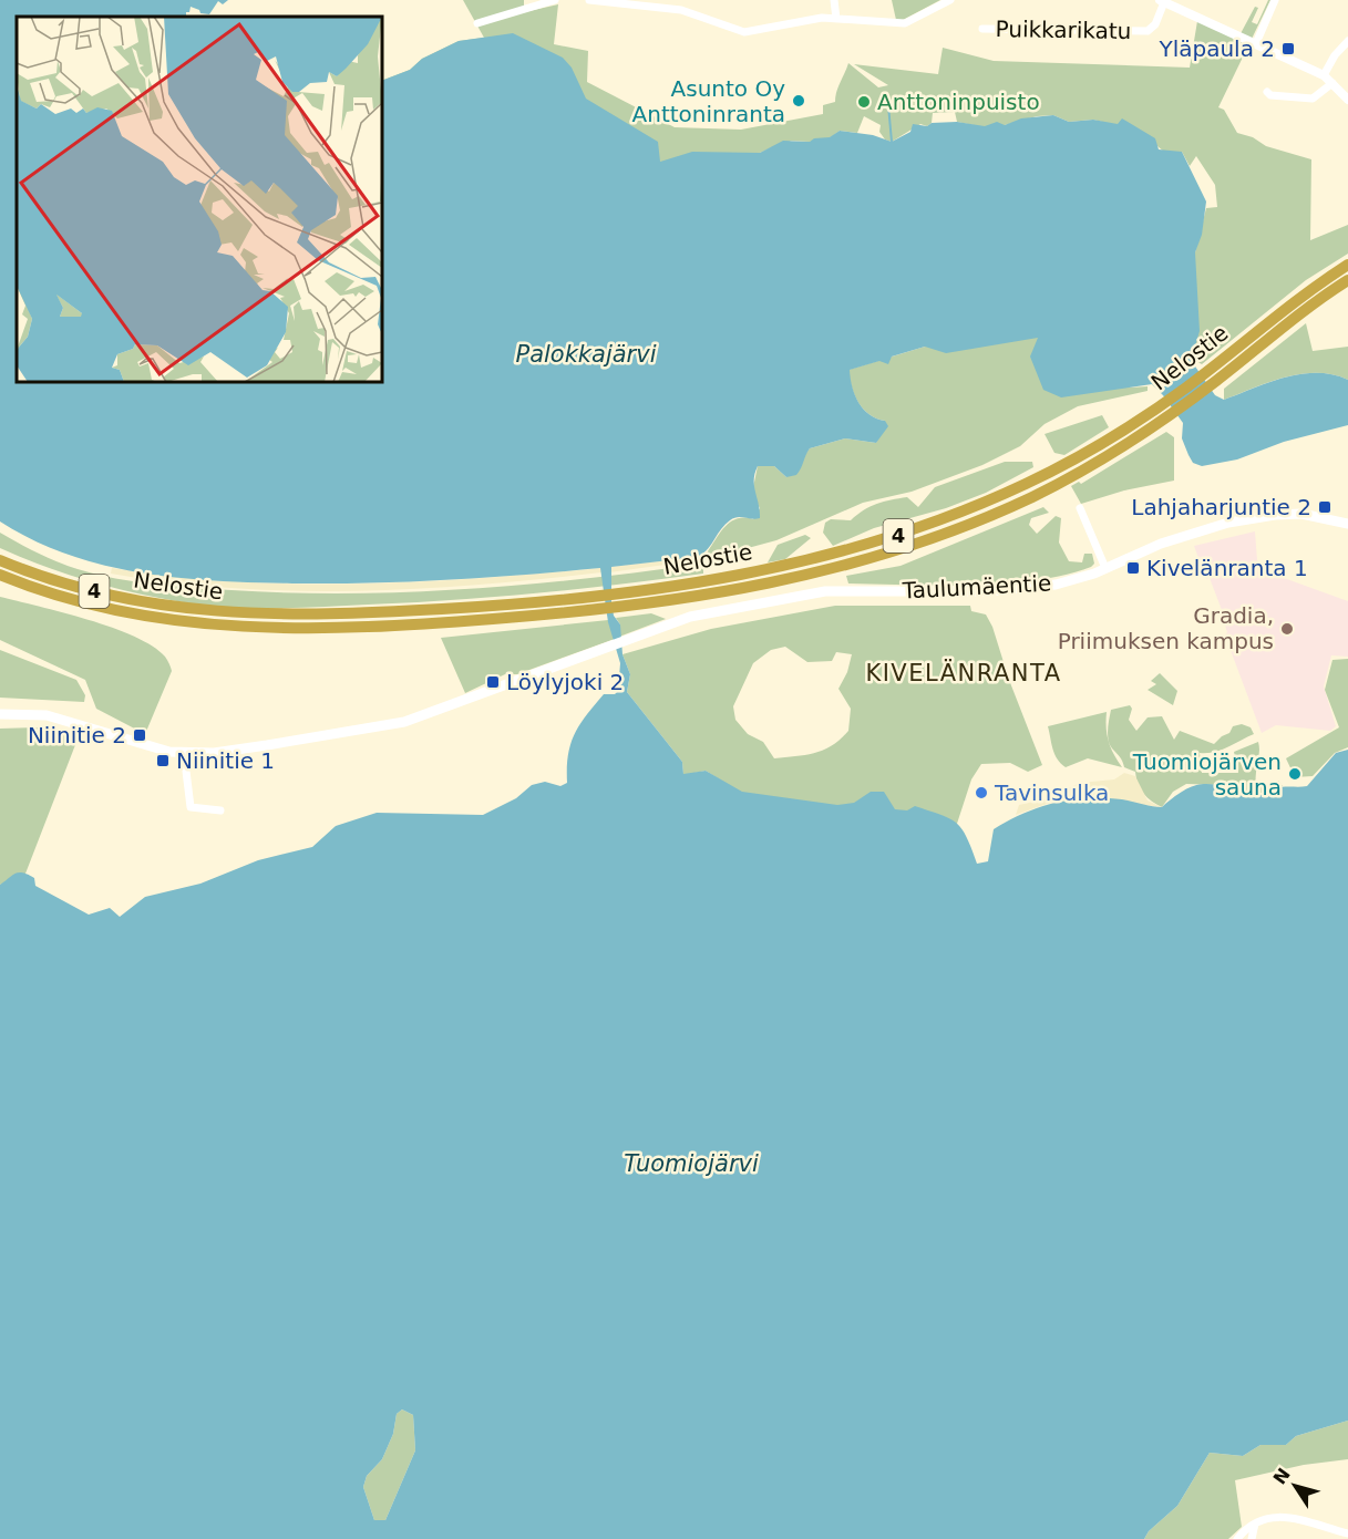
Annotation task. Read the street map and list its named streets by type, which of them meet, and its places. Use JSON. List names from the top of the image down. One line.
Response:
{"streets":{"highway":["Nelostie","4"],"main road":["Taulumäentie"],"street":["Puikkarikatu"]},"districts":["KIVELÄNRANTA"],"water":["Palokkajärvi","Tuomiojärvi"],"places":{"transit":["Yläpaula 2","Lahjaharjuntie 2","Kivelänranta 1","Löylyjoki 2","Niinitie 2","Niinitie 1"],"other":["Asunto Oy Anttoninranta","Anttoninpuisto","Gradia, Priimuksen kampus","Tuomiojärven sauna","Tavinsulka"]},"north":"top left"}
